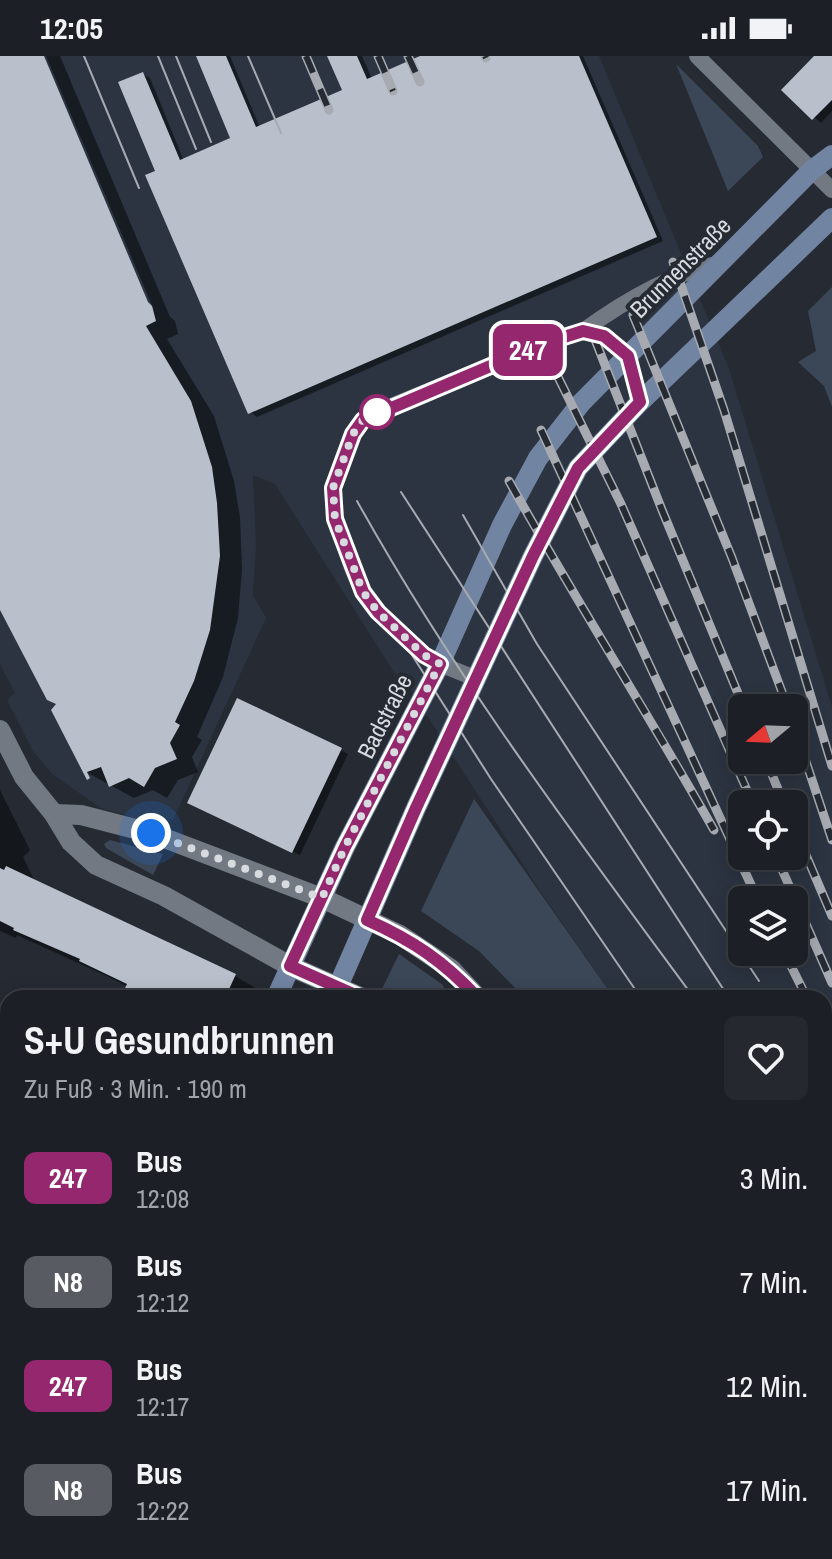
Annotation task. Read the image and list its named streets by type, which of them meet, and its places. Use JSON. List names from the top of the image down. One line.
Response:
{"streets":{"main road":["Brunnenstraße","Badstraße"]},"crossings":[["Brunnenstraße","Badstraße"]],"lines":["bus line 247"],"north":"left","page":{"status":"12:05","on_map":"247","heading":["S+U Gesundbrunnen","Zu Fuß · 3 Min. · 190 m"],"list":[{"mark":"247","name":"Bus","note":"12:08","value":"3 Min."},{"mark":"N8","name":"Bus","note":"12:12","value":"7 Min."},{"mark":"247","name":"Bus","note":"12:17","value":"12 Min."},{"mark":"N8","name":"Bus","note":"12:22","value":"17 Min."}]}}
